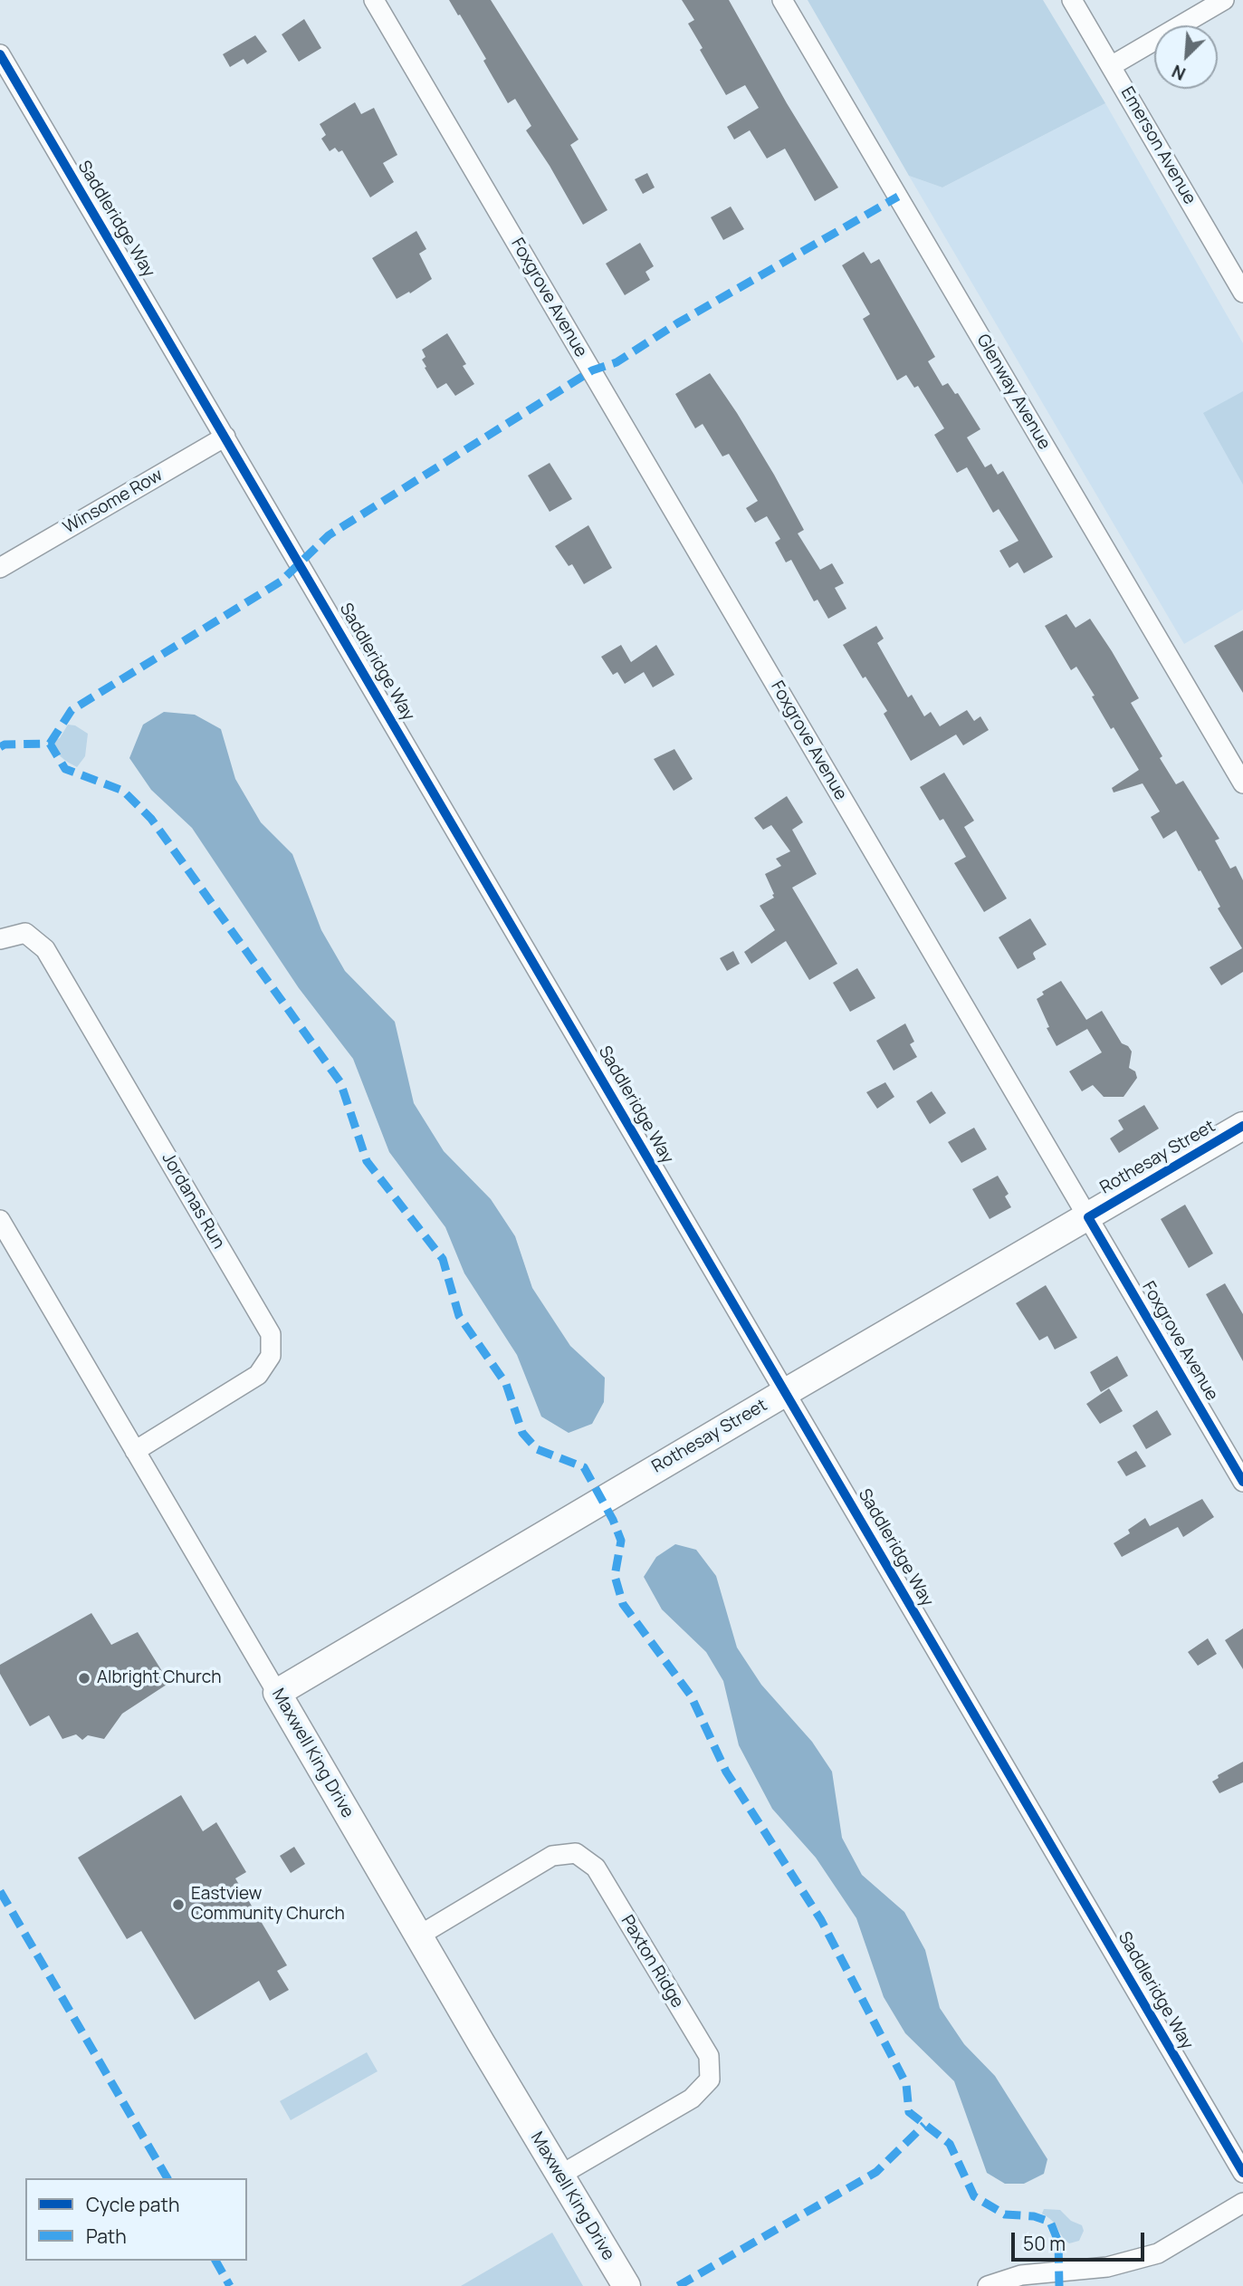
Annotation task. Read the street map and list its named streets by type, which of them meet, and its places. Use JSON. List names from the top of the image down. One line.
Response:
{"streets":{"street":["Emerson Avenue","Saddleridge Way","Foxgrove Avenue","Glenway Avenue","Winsome Row","Rothesay Street","Jordanas Run","Maxwell King Drive","Paxton Ridge"]},"crossings":[["Saddleridge Way","Winsome Row"],["Saddleridge Way","Rothesay Street"],["Foxgrove Avenue","Rothesay Street"],["Rothesay Street","Maxwell King Drive"],["Jordanas Run","Maxwell King Drive"],["Maxwell King Drive","Paxton Ridge"]],"places":["Albright Church","Eastview Community Church"],"legend":["Cycle path","Path"],"scale_bar":"50 m","north":"bottom left"}
